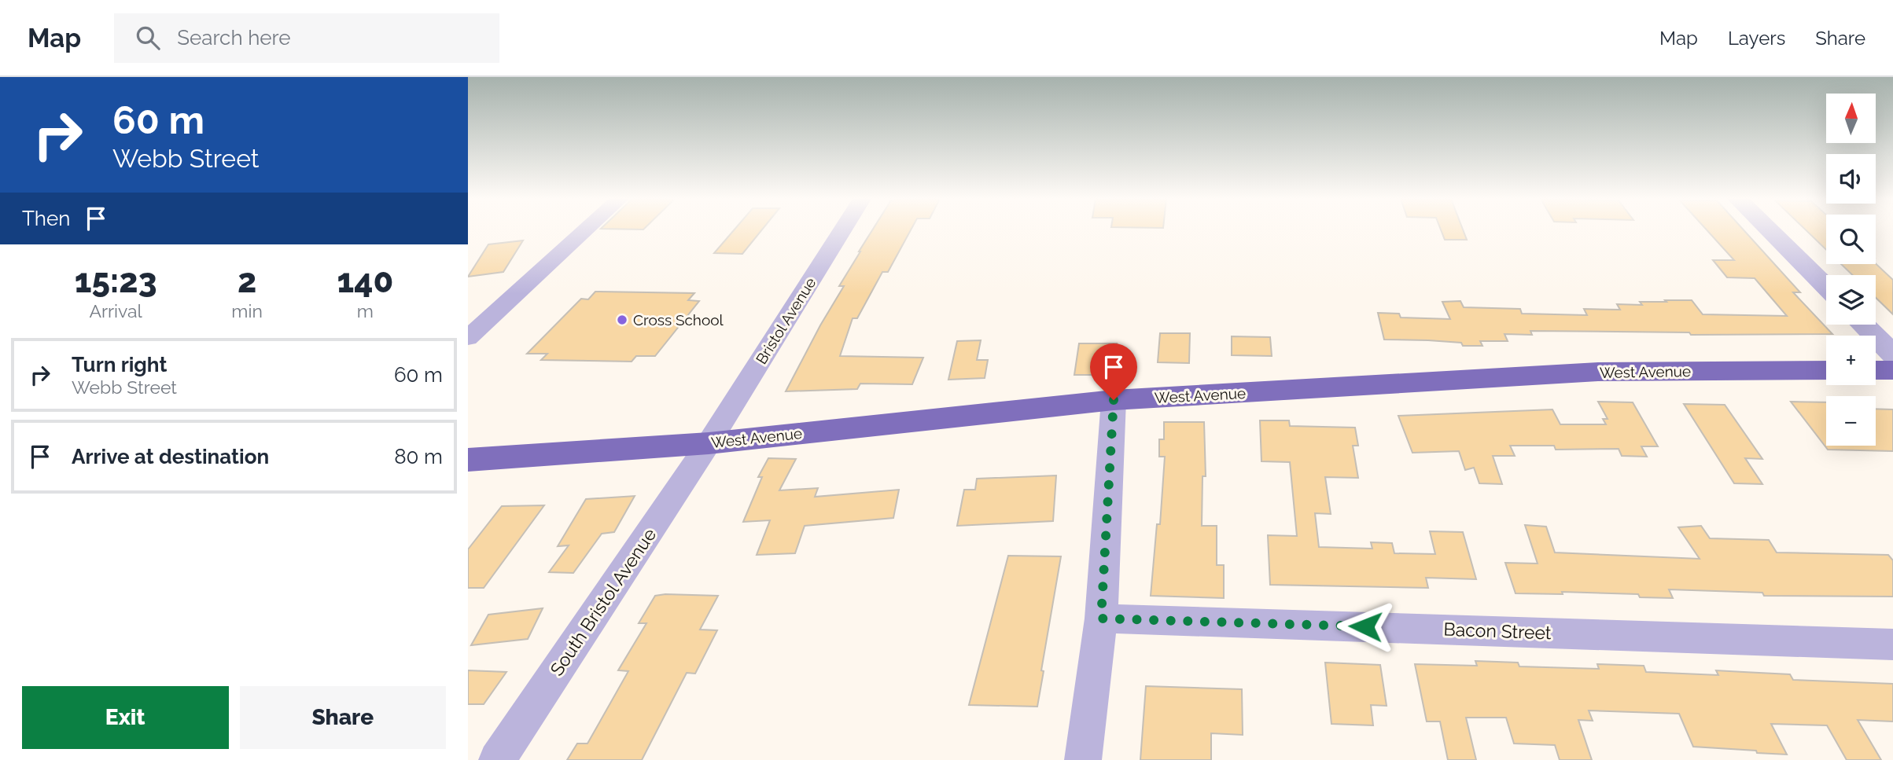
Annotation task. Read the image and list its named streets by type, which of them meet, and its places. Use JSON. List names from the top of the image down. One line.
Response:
{"streets":{"highway":["West Avenue"],"street":["Bristol Avenue","South Bristol Avenue","Bacon Street"]},"crossings":[["Bristol Avenue","West Avenue"],["Bristol Avenue","South Bristol Avenue"],["West Avenue","South Bristol Avenue"]],"places":["Cross School"],"north":"top","page":{"header":"Map","search":"Search here","nav":["Map","Layers","Share"],"turn":["60 m","Webb Street"],"map_buttons":["+","−"],"then":"Then","eta":["15:23","Arrival","2","min","140","m"],"list":[{"name":"Turn right","note":"Webb Street","value":"60 m"},{"name":"Arrive at destination","value":"80 m"}],"buttons":["Exit","Share"]}}
